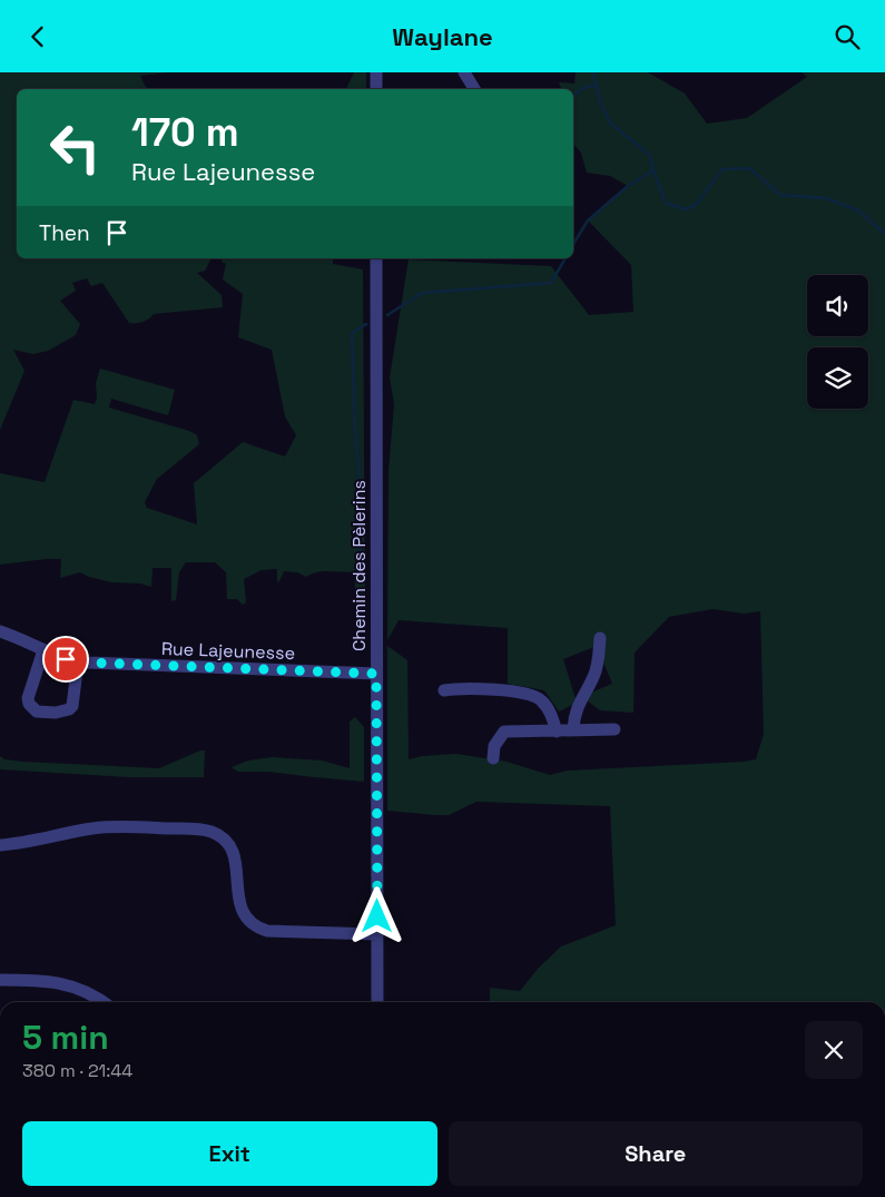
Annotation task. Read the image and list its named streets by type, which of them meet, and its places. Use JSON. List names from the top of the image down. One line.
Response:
{"streets":{"street":["Chemin des Pèlerins","Rue Lajeunesse"]},"crossings":[["Chemin des Pèlerins","Rue Lajeunesse"]],"page":{"header":"Waylane","turn":["170 m","Rue Lajeunesse"],"then":"Then","heading":["5 min","380 m · 21:44"],"buttons":["Exit","Share"]}}
